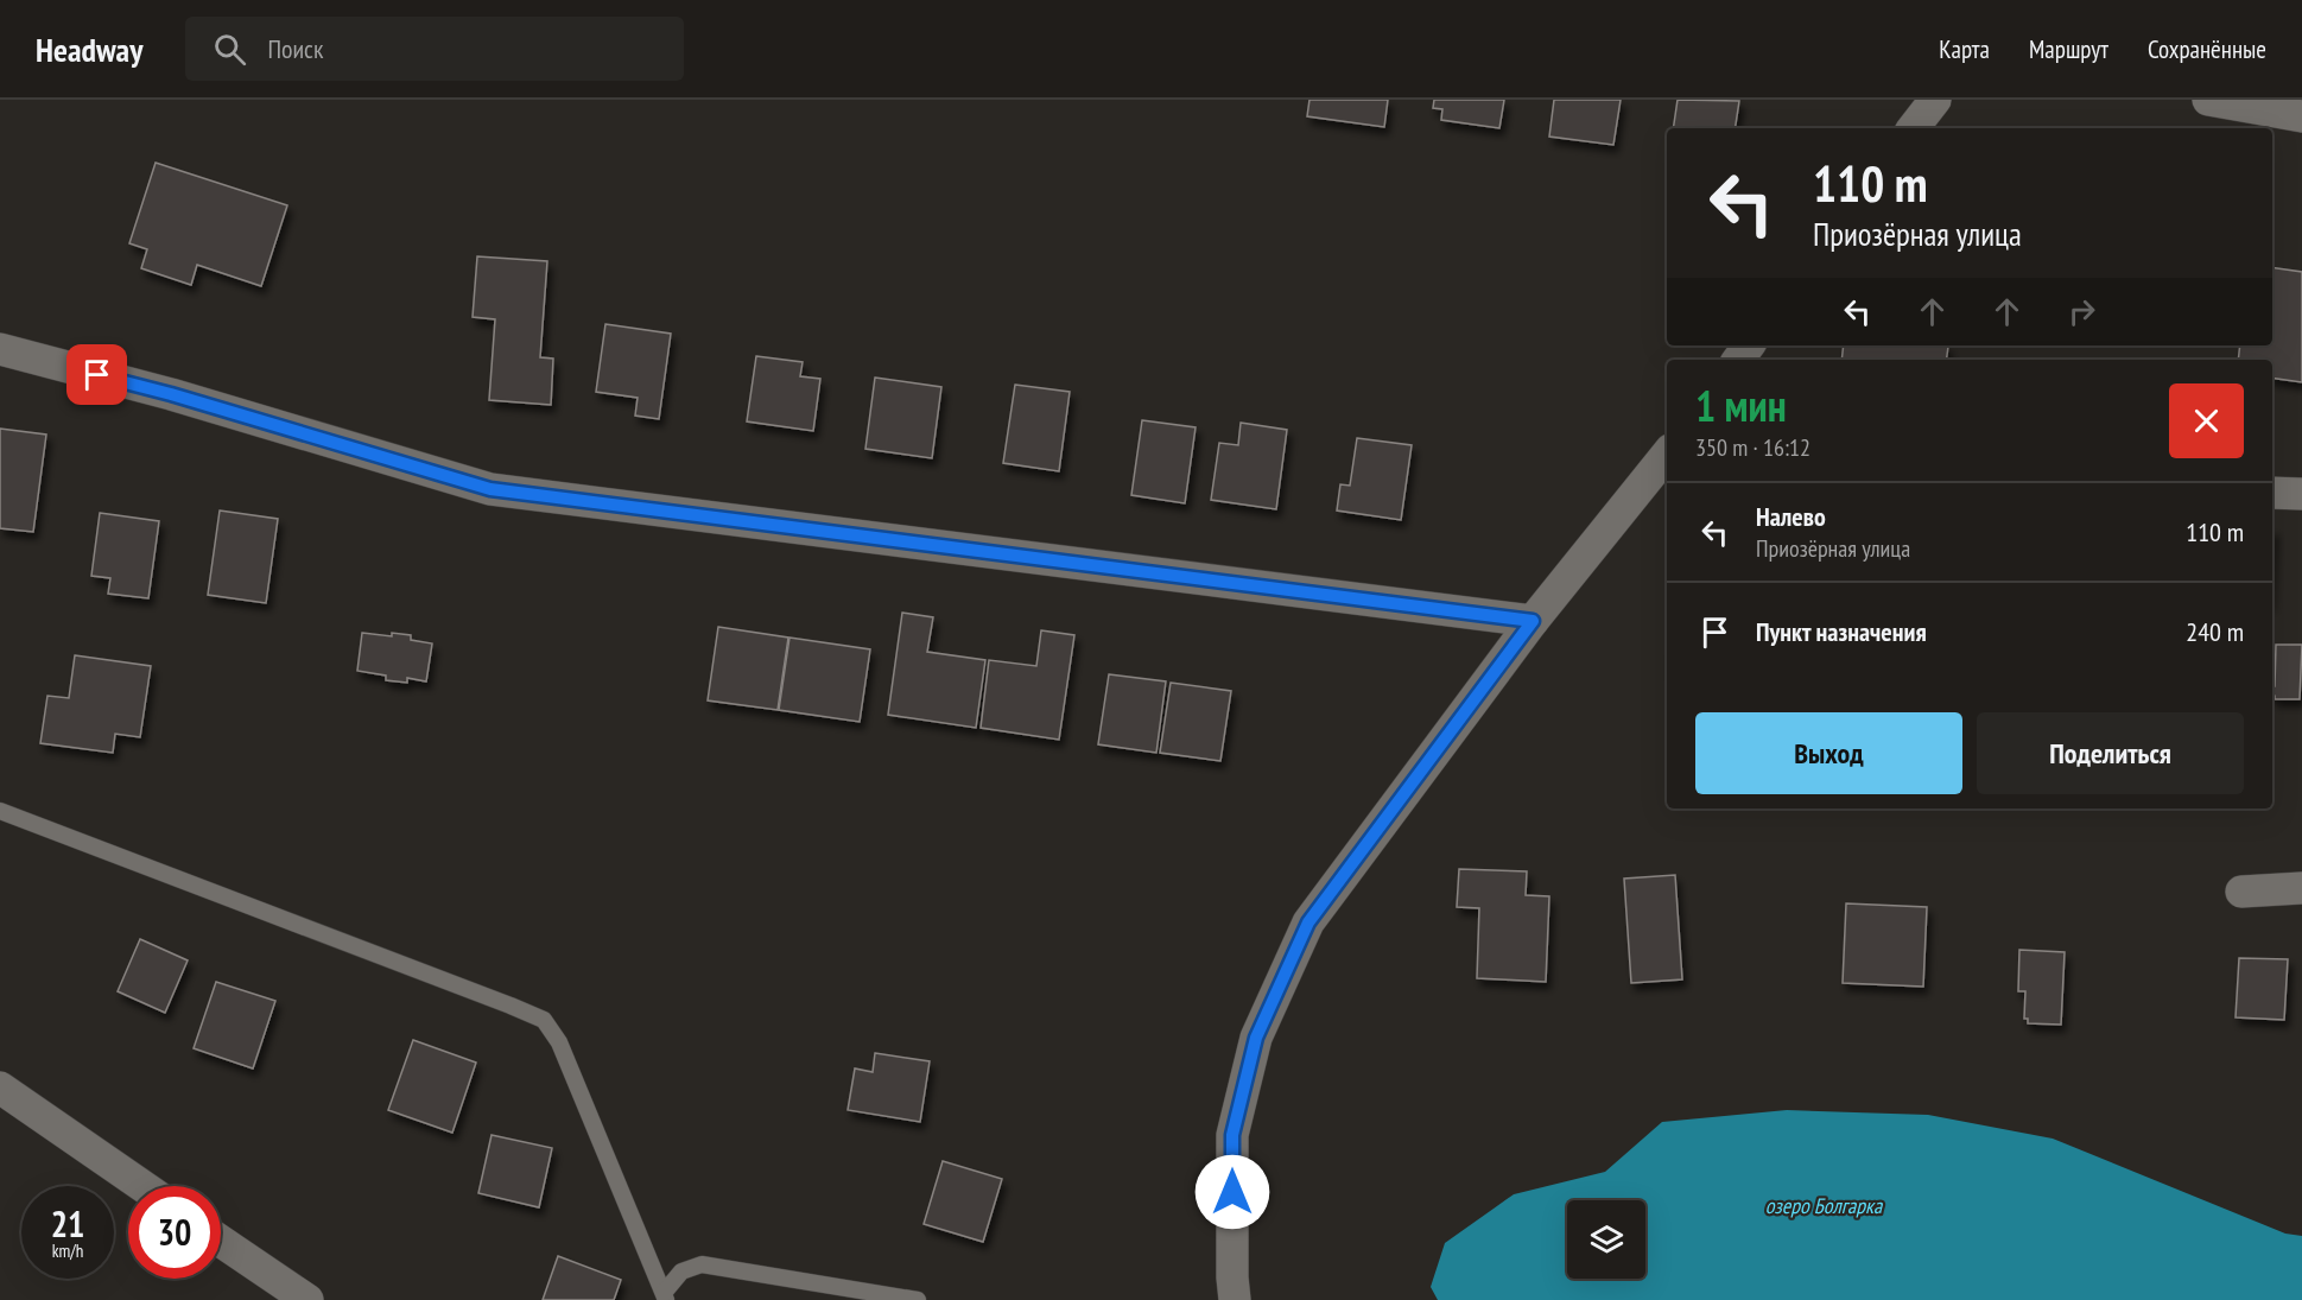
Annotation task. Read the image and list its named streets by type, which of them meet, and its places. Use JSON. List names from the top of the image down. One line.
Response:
{"water":["озеро Болгарка"],"page":{"header":"Headway","search":"Поиск","nav":["Карта","Маршрут","Сохранённые"],"turn":["110 m","Приозёрная улица"],"heading":["1 мин","350 m · 16:12"],"list":[{"name":"Налево","note":"Приозёрная улица","value":"110 m"},{"name":"Пункт назначения","value":"240 m"}],"buttons":["Выход","Поделиться"],"speed":"21 km/h","limit":"30"}}
